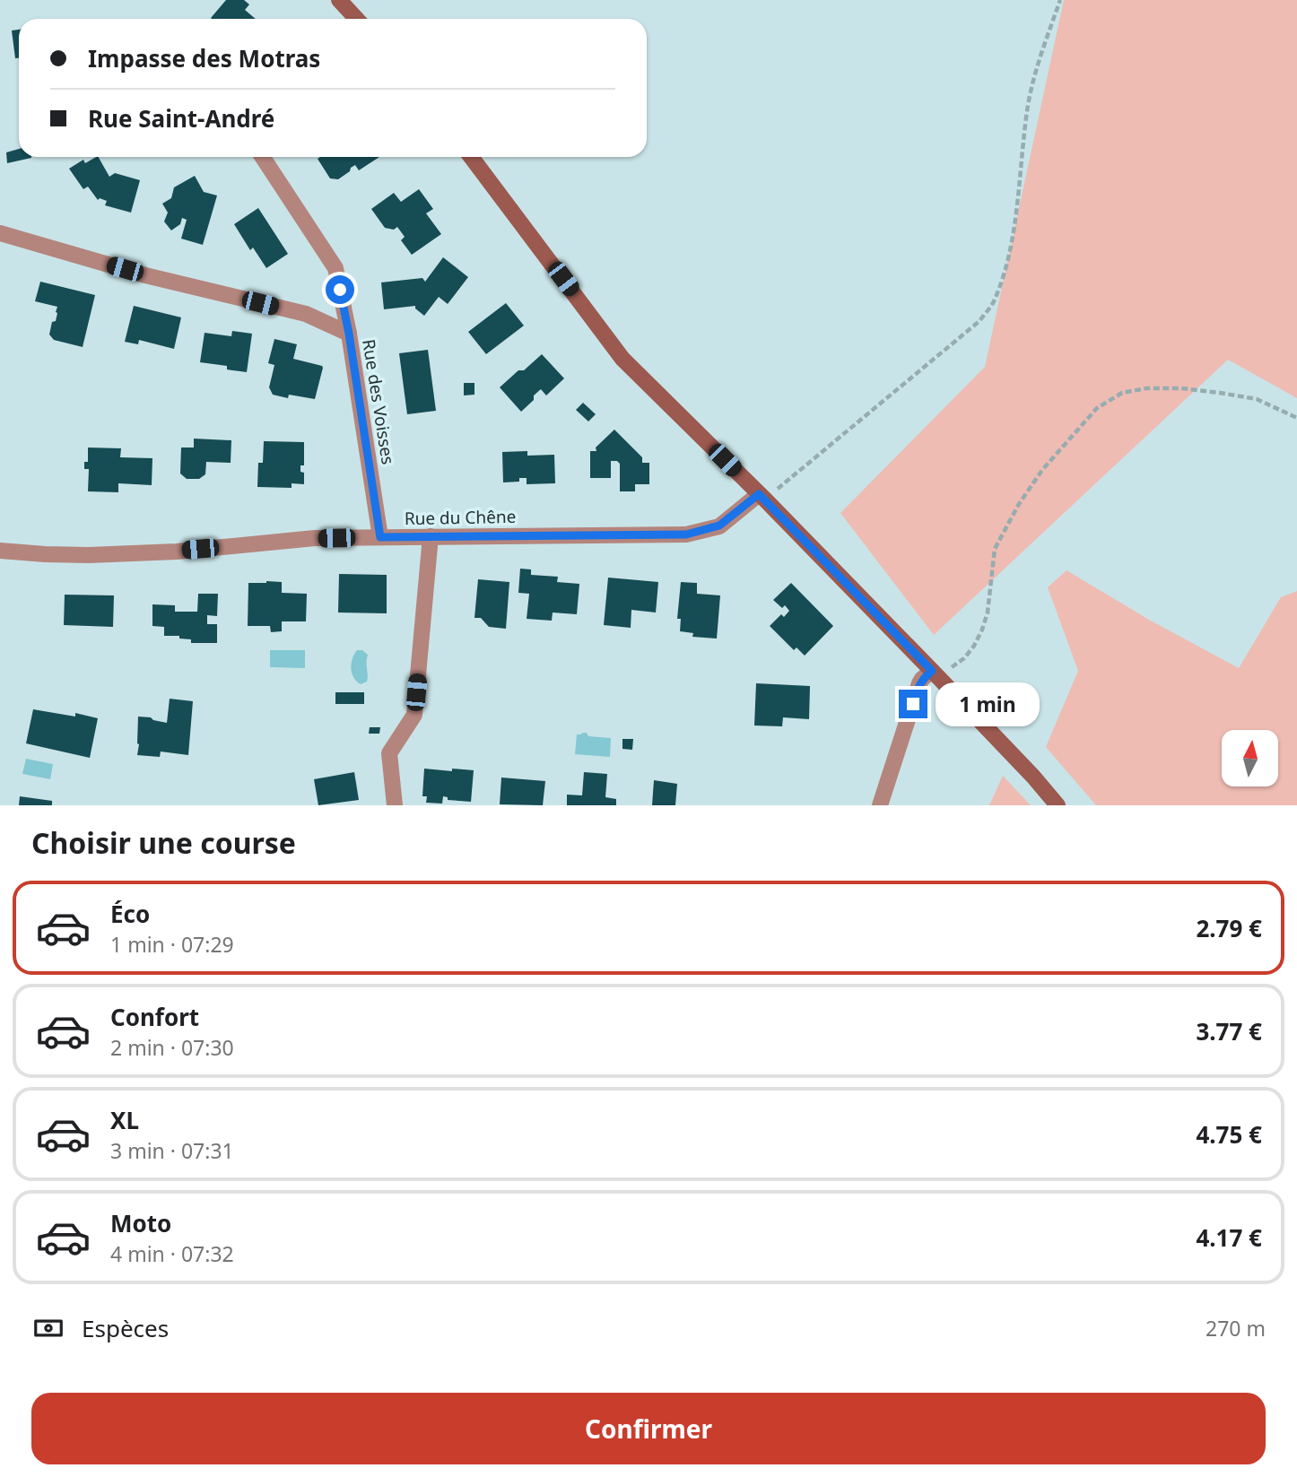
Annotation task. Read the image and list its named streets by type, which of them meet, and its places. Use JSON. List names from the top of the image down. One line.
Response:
{"streets":{"street":["Rue des Voisses","Rue du Chêne"]},"crossings":[["Rue des Voisses","Rue du Chêne"]],"north":"top","page":{"banner":["Impasse des Motras","Rue Saint-André"],"bubble":"1 min","heading":"Choisir une course","list":[{"name":"Éco","note":"1 min · 07:29","value":"2.79 €"},{"name":"Confort","note":"2 min · 07:30","value":"3.77 €"},{"name":"XL","note":"3 min · 07:31","value":"4.75 €"},{"name":"Moto","note":"4 min · 07:32","value":"4.17 €"}],"pay":["Espèces","270 m"],"buttons":"Confirmer"}}
